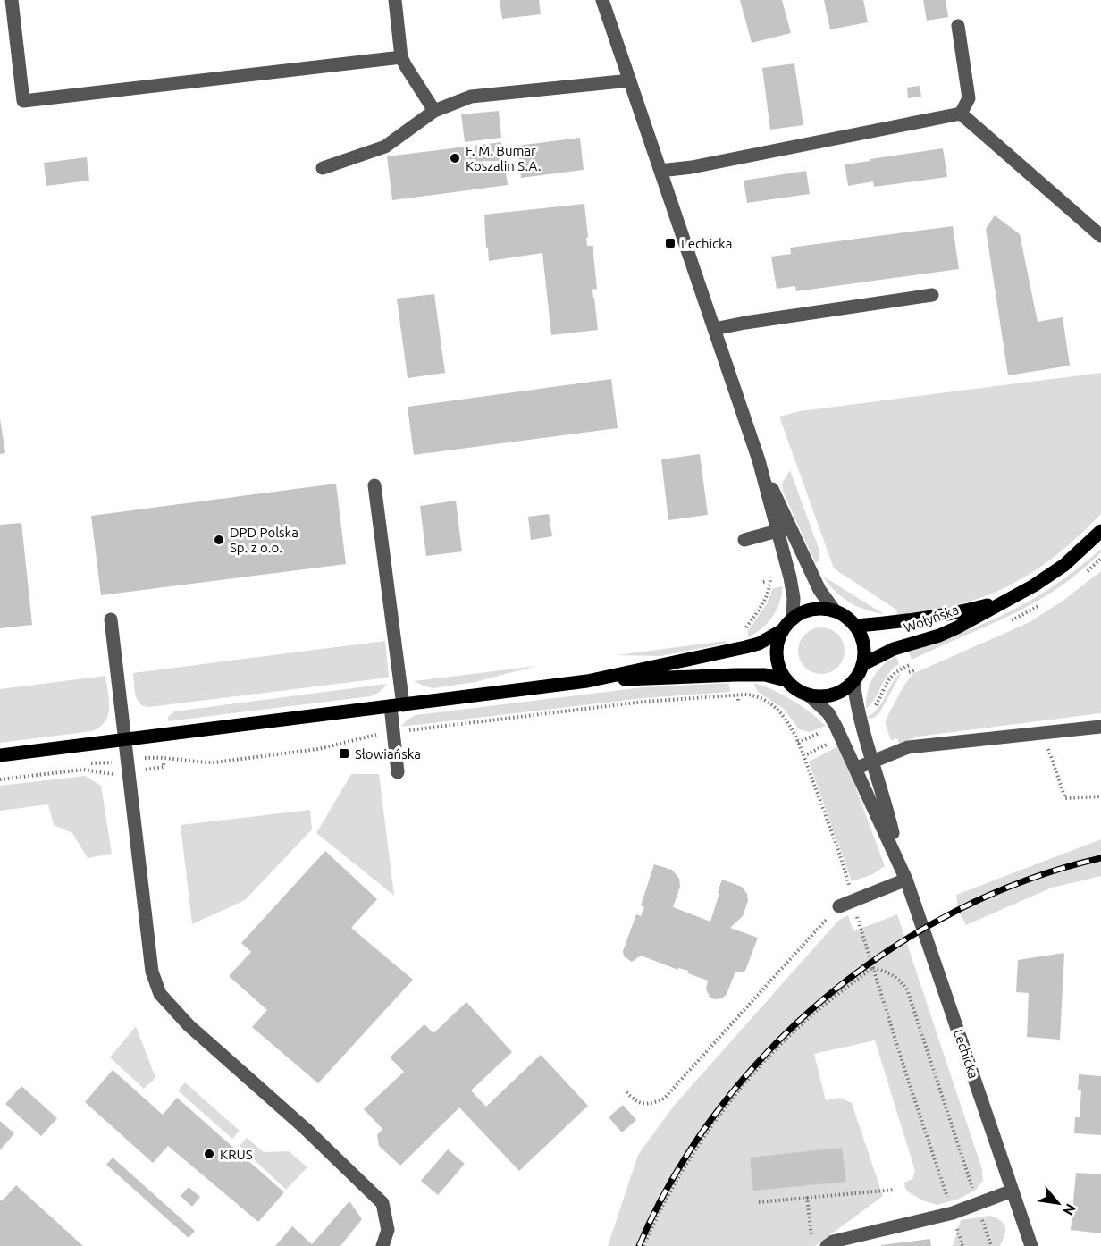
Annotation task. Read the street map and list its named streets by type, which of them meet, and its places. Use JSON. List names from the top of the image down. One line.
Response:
{"streets":{"main road":["Wołyńska"],"street":["Lechicka"]},"crossings":[["Wołyńska","Lechicka"]],"places":{"other":["F. M. Bumar Koszalin S.A.","DPD Polska Sp. z o.o.","KRUS"],"transit":["Lechicka","Słowiańska"]},"north":"bottom right"}
